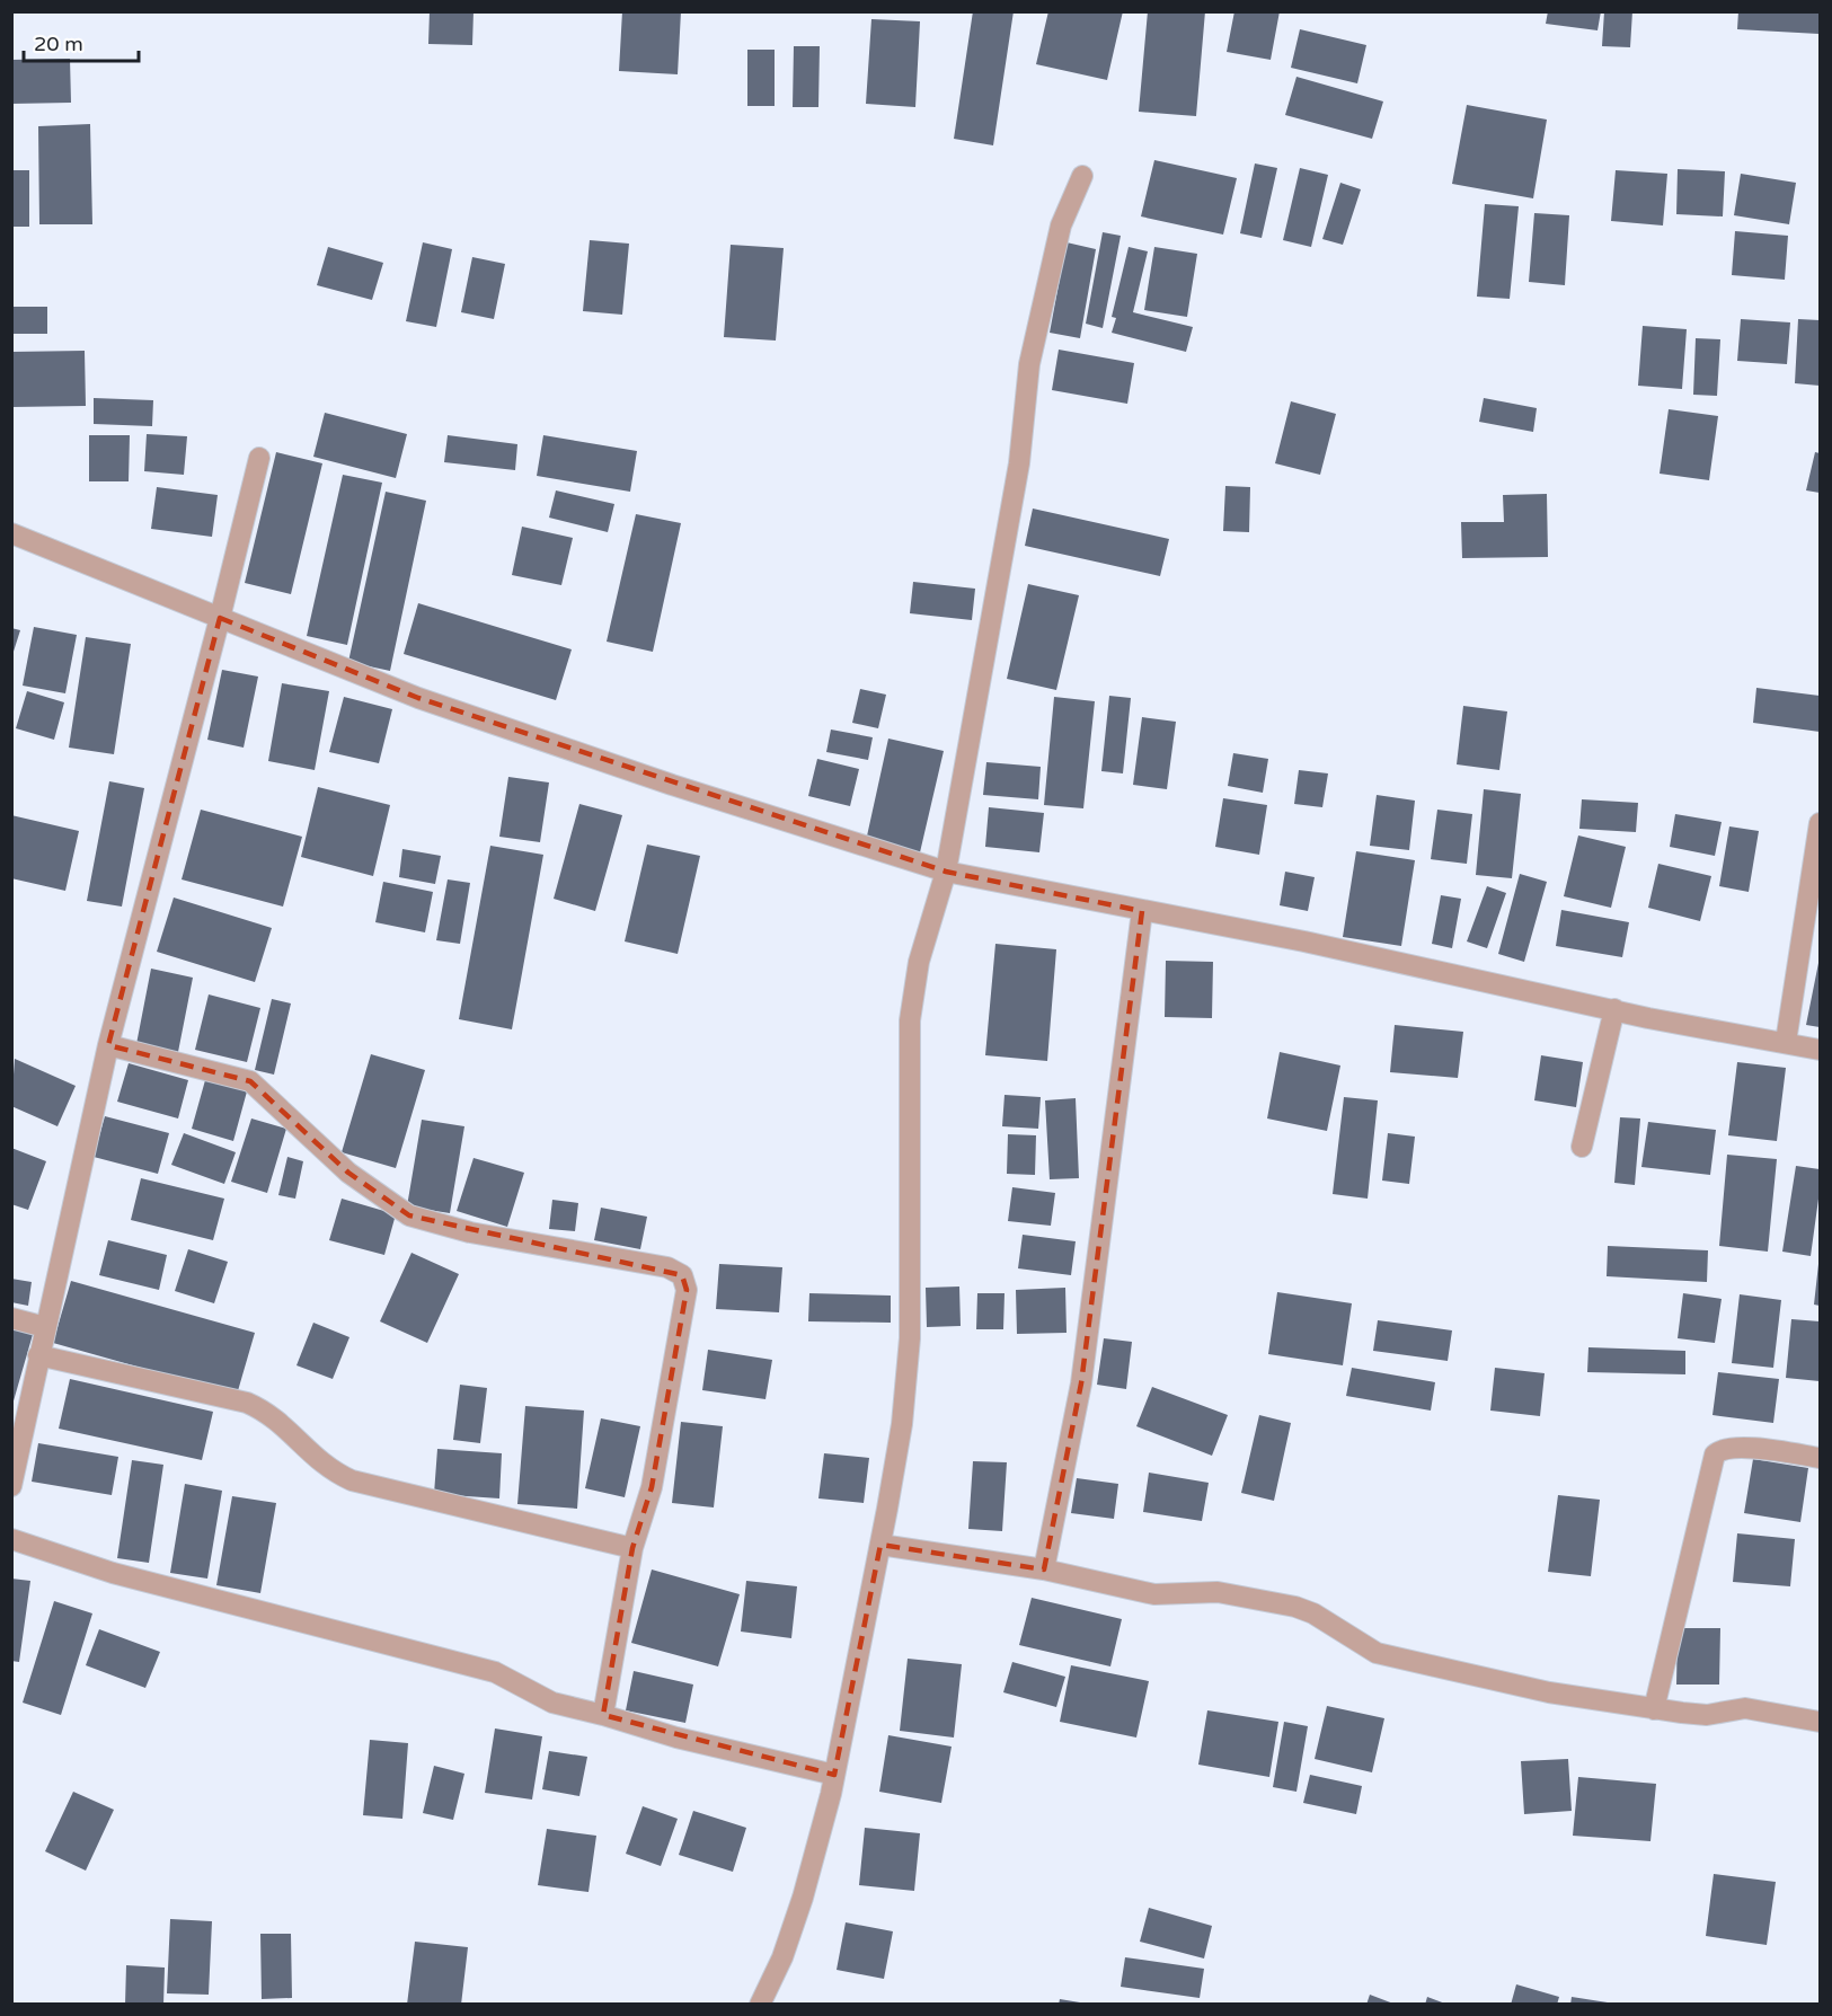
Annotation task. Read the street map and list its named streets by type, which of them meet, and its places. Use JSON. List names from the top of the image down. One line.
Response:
{"scale_bar":"20 m"}
